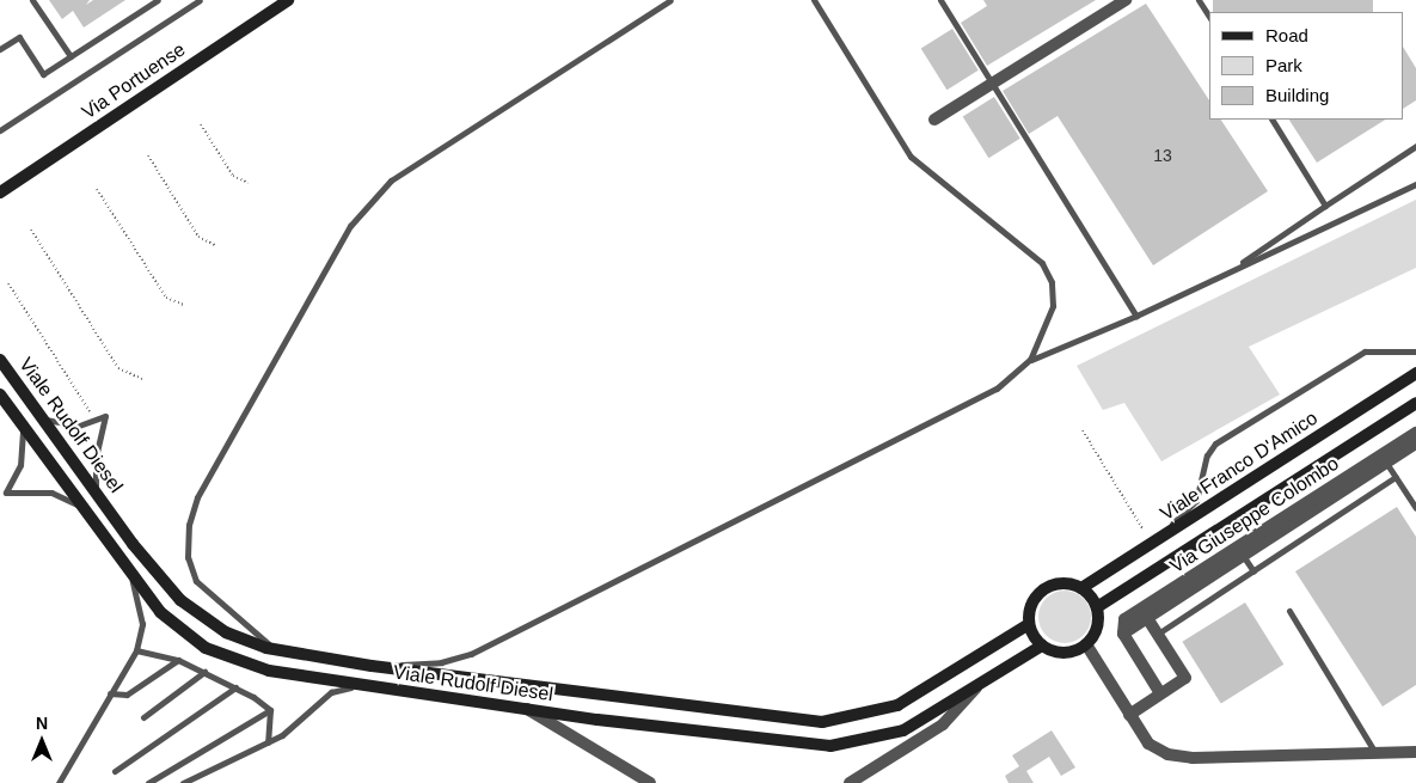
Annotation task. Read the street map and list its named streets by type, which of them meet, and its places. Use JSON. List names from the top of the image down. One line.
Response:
{"streets":{"street":["Via Portuense","Viale Rudolf Diesel","Viale Franco D'Amico","Via Giuseppe Colombo"]},"crossings":[["Viale Rudolf Diesel","Viale Franco D'Amico"]],"house_numbers":["13"],"legend":["Road","Park","Building"],"north":"top"}
